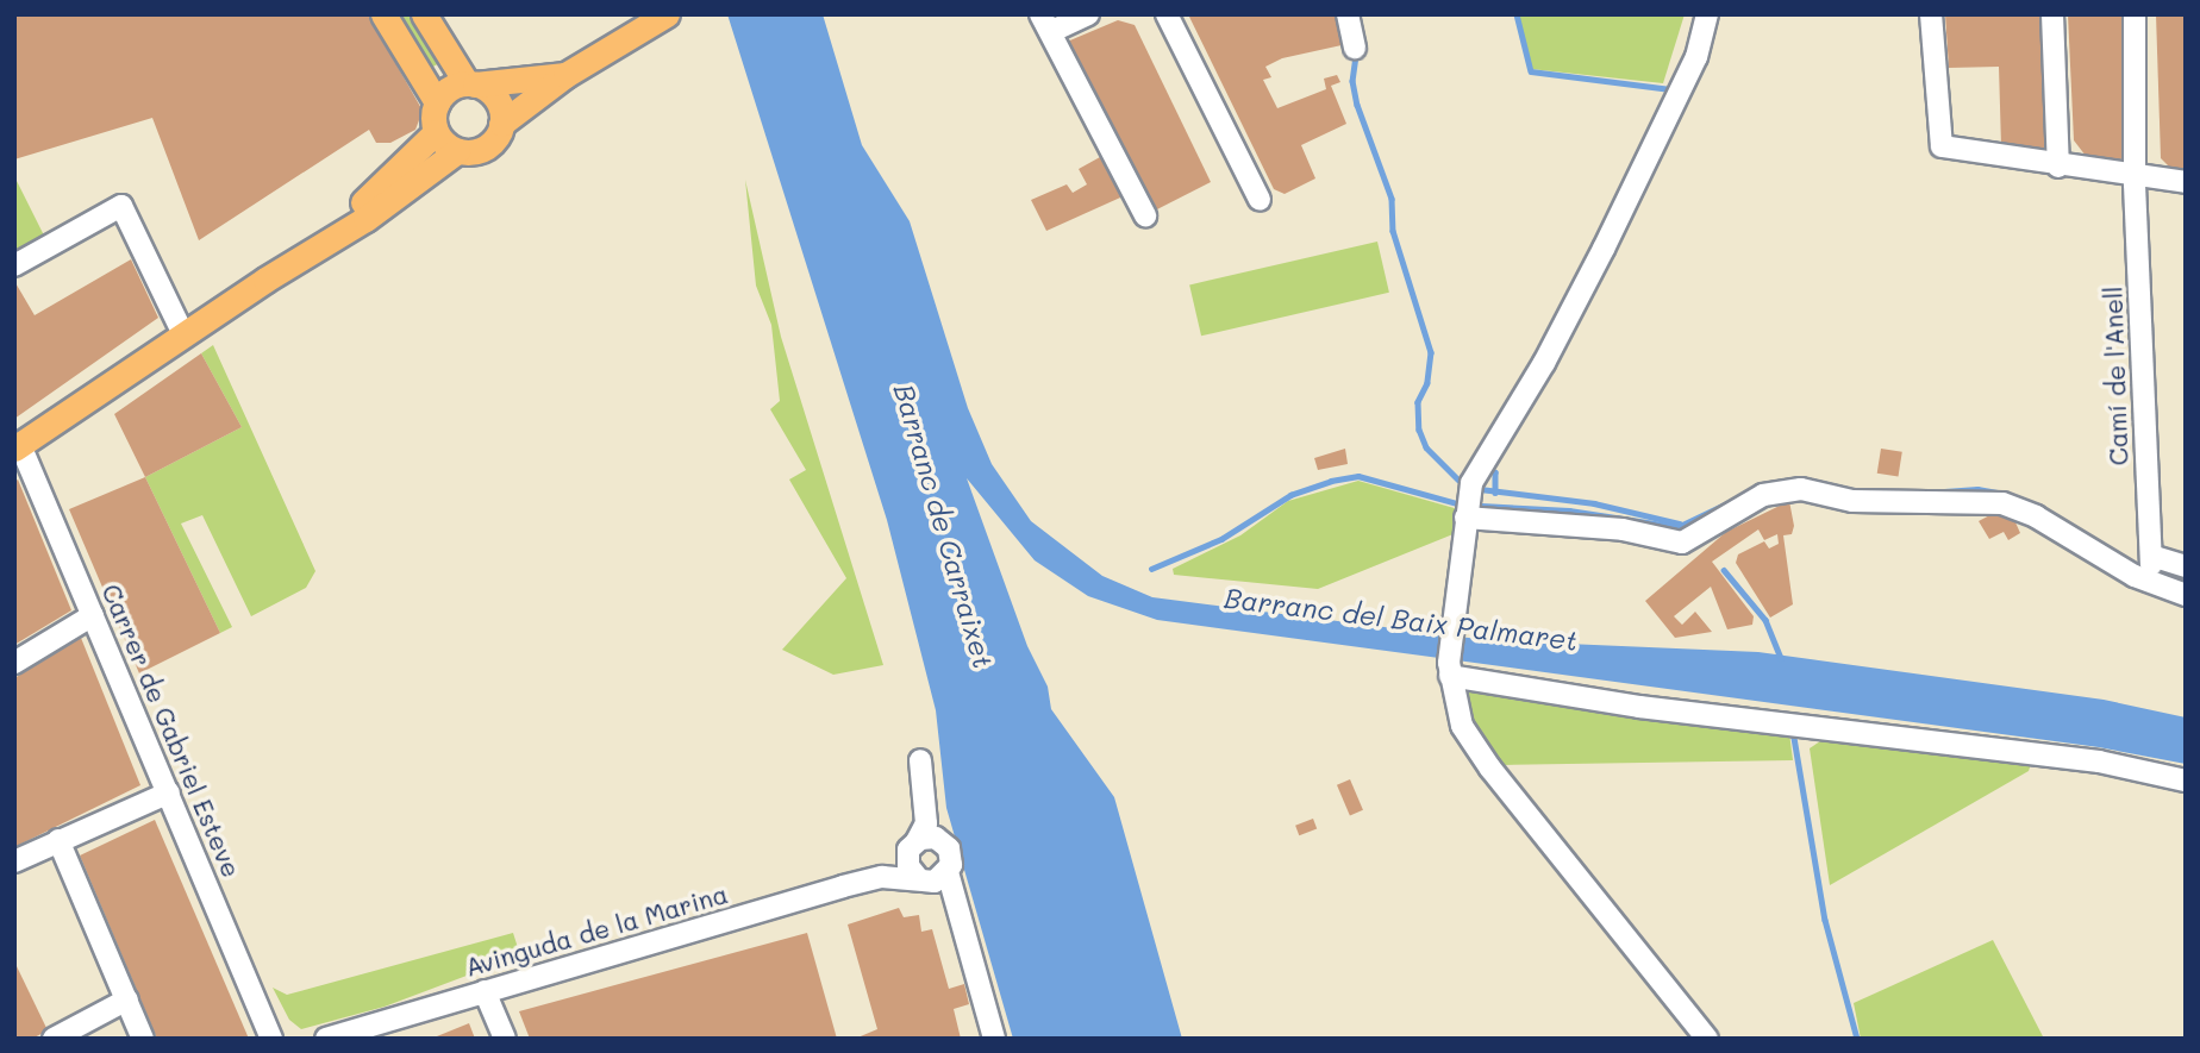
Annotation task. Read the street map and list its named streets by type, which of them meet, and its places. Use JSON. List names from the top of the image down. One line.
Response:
{"streets":{"street":["Camí de l'Anell","Carrer de Gabriel Esteve","Avinguda de la Marina"]},"water":["Barranc de Carraixet","Barranc del Baix Palmaret"]}
